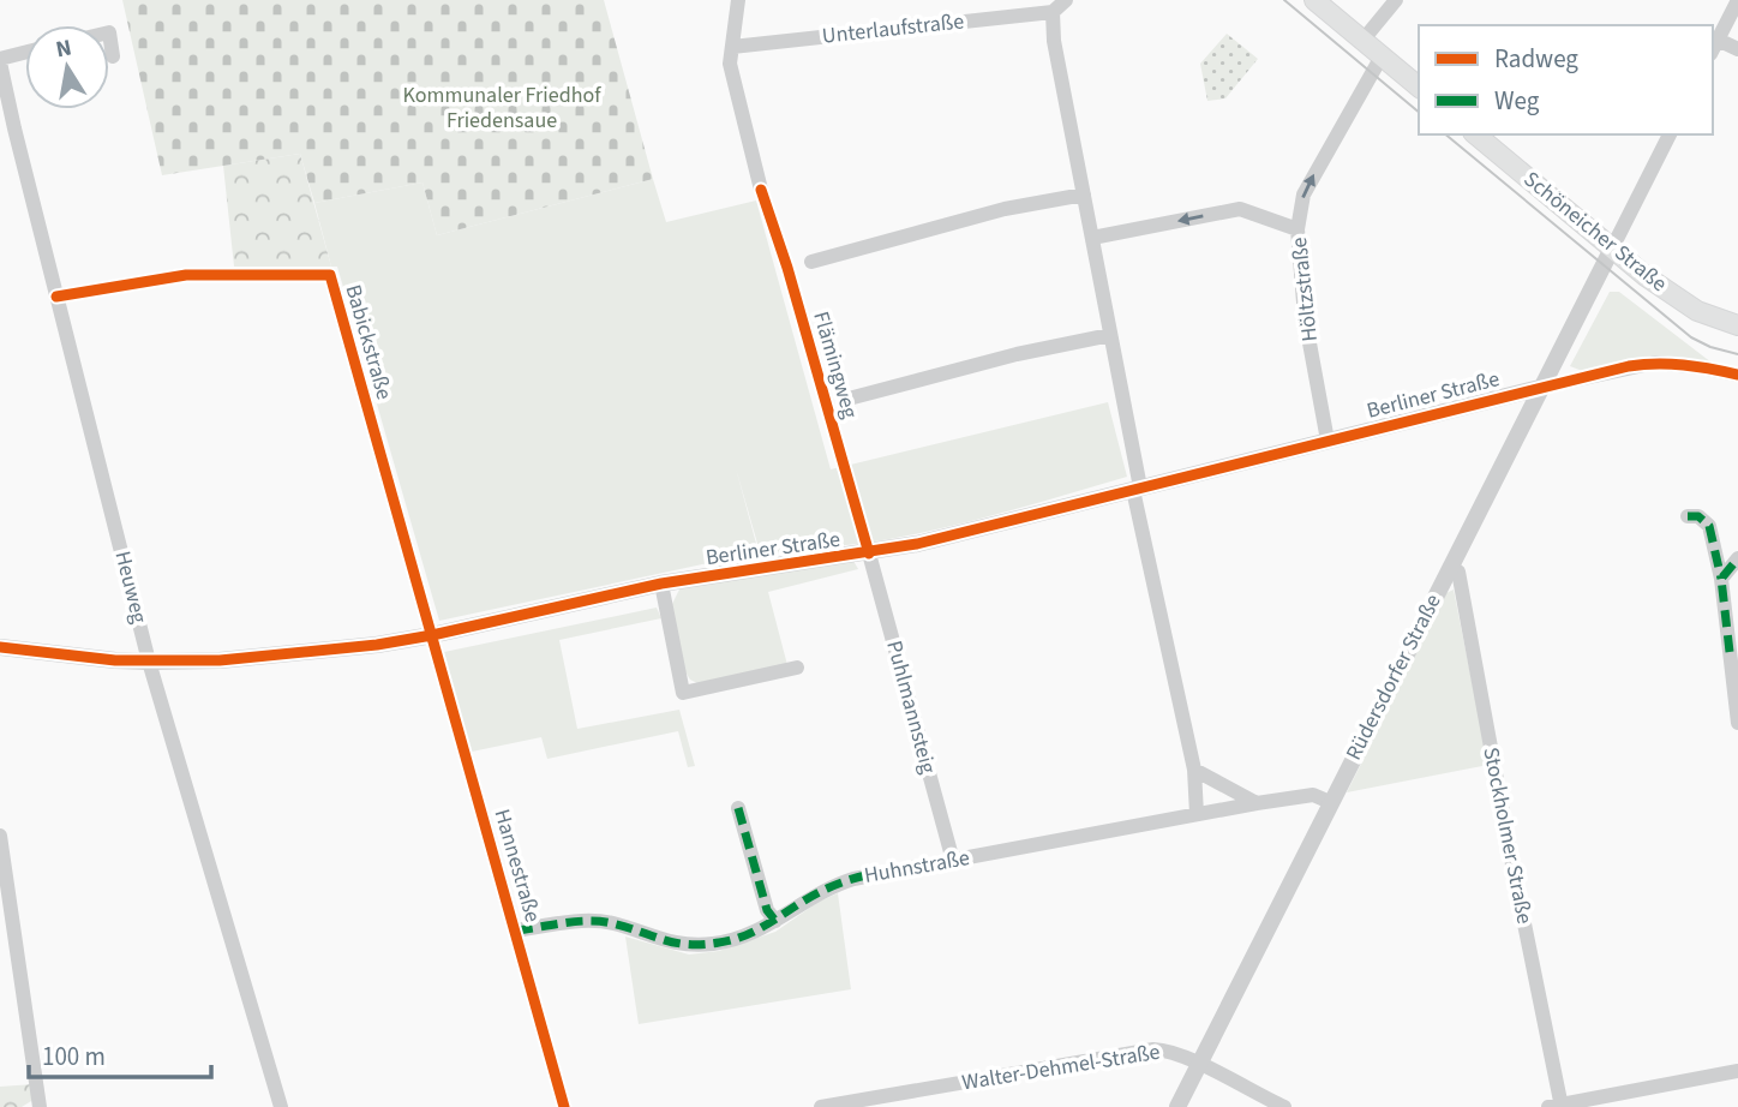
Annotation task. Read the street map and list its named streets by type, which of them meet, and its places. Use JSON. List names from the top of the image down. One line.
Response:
{"streets":{"main road":["Schöneicher Straße"],"street":["Unterlaufstraße","Höltzstraße","Babickstraße","Flämingweg","Berliner Straße","Heuweg","Rüdersdorfer Straße","Puhlmannsteig","Stockholmer Straße","Hannestraße","Huhnstraße","Walter-Dehmel-Straße"]},"crossings":[["Schöneicher Straße","Rüdersdorfer Straße"],["Höltzstraße","Berliner Straße"],["Babickstraße","Berliner Straße"],["Babickstraße","Heuweg"],["Babickstraße","Hannestraße"],["Flämingweg","Berliner Straße"],["Flämingweg","Puhlmannsteig"],["Berliner Straße","Heuweg"],["Berliner Straße","Rüdersdorfer Straße"],["Berliner Straße","Puhlmannsteig"],["Berliner Straße","Hannestraße"],["Rüdersdorfer Straße","Stockholmer Straße"],["Rüdersdorfer Straße","Huhnstraße"],["Rüdersdorfer Straße","Walter-Dehmel-Straße"],["Puhlmannsteig","Huhnstraße"],["Hannestraße","Huhnstraße"]],"one_way":["Höltzstraße"],"parks":["Kommunaler Friedhof Friedensaue"],"legend":["Radweg","Weg"],"scale_bar":"100 m","north":"top"}
